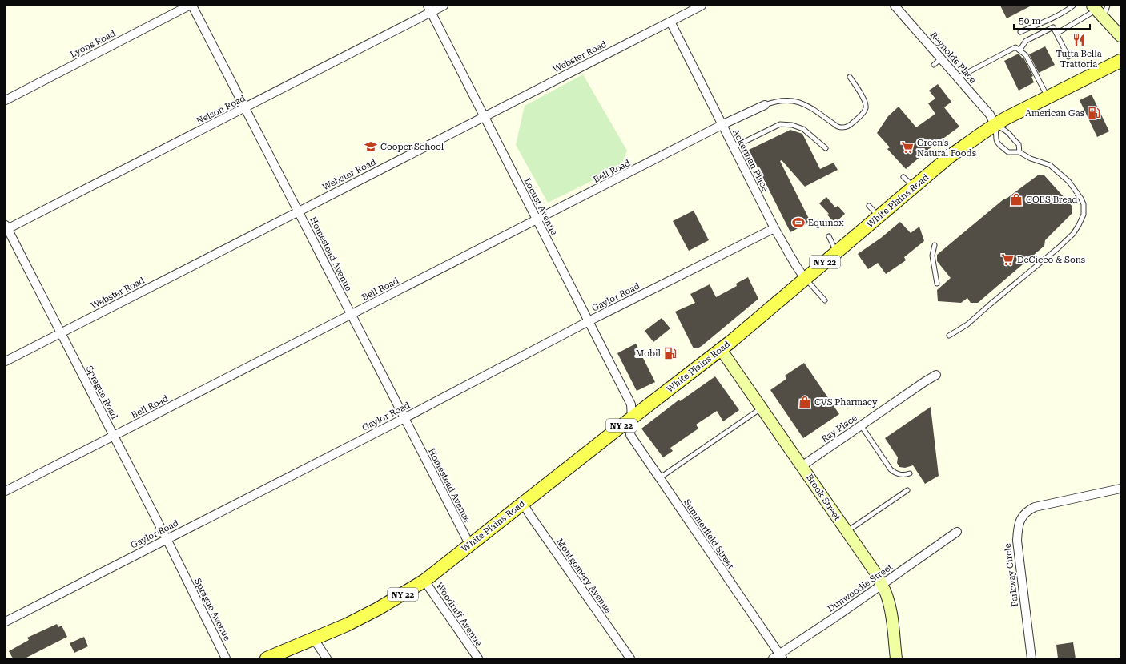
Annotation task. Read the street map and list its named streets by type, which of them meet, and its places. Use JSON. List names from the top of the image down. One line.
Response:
{"streets":{"main road":["White Plains Road","NY 22"],"street":["Lyons Road","Webster Road","Reynolds Place","Nelson Road","Ackerman Place","Bell Road","Locust Avenue","Homestead Avenue","Gaylor Road","Sprague Road","Ray Place","Brook Street","Summerfield Street","Parkway Circle","Montgomery Avenue","Dunwoodie Street","Sprague Avenue","Woodruff Avenue"]},"crossings":[["Webster Road","Ackerman Place"],["Webster Road","Locust Avenue"],["Webster Road","Homestead Avenue"],["Webster Road","Sprague Road"],["Reynolds Place","White Plains Road"],["Nelson Road","Locust Avenue"],["Nelson Road","Homestead Avenue"],["Nelson Road","Sprague Road"],["Ackerman Place","Bell Road"],["Ackerman Place","White Plains Road"],["Ackerman Place","Gaylor Road"],["Bell Road","Locust Avenue"],["Bell Road","Homestead Avenue"],["Bell Road","Sprague Road"],["White Plains Road","Locust Avenue"],["White Plains Road","Homestead Avenue"],["White Plains Road","Brook Street"],["White Plains Road","Summerfield Street"],["White Plains Road","Montgomery Avenue"],["White Plains Road","Woodruff Avenue"],["Locust Avenue","Gaylor Road"],["Locust Avenue","Summerfield Street"],["Homestead Avenue","Gaylor Road"],["Gaylor Road","Sprague Road"],["Sprague Road","Sprague Avenue"],["Ray Place","Brook Street"],["Brook Street","Dunwoodie Street"],["Summerfield Street","Dunwoodie Street"]],"places":{"restaurant":["Tutta Bella Trattoria"],"fuel station":["American Gas","Mobil"],"school or university":["Cooper School"],"supermarket":["Green's Natural Foods","DeCicco & Sons"],"shop":["COBS Bread","CVS Pharmacy"],"sports":["Equinox"]},"scale_bar":"50 m"}
